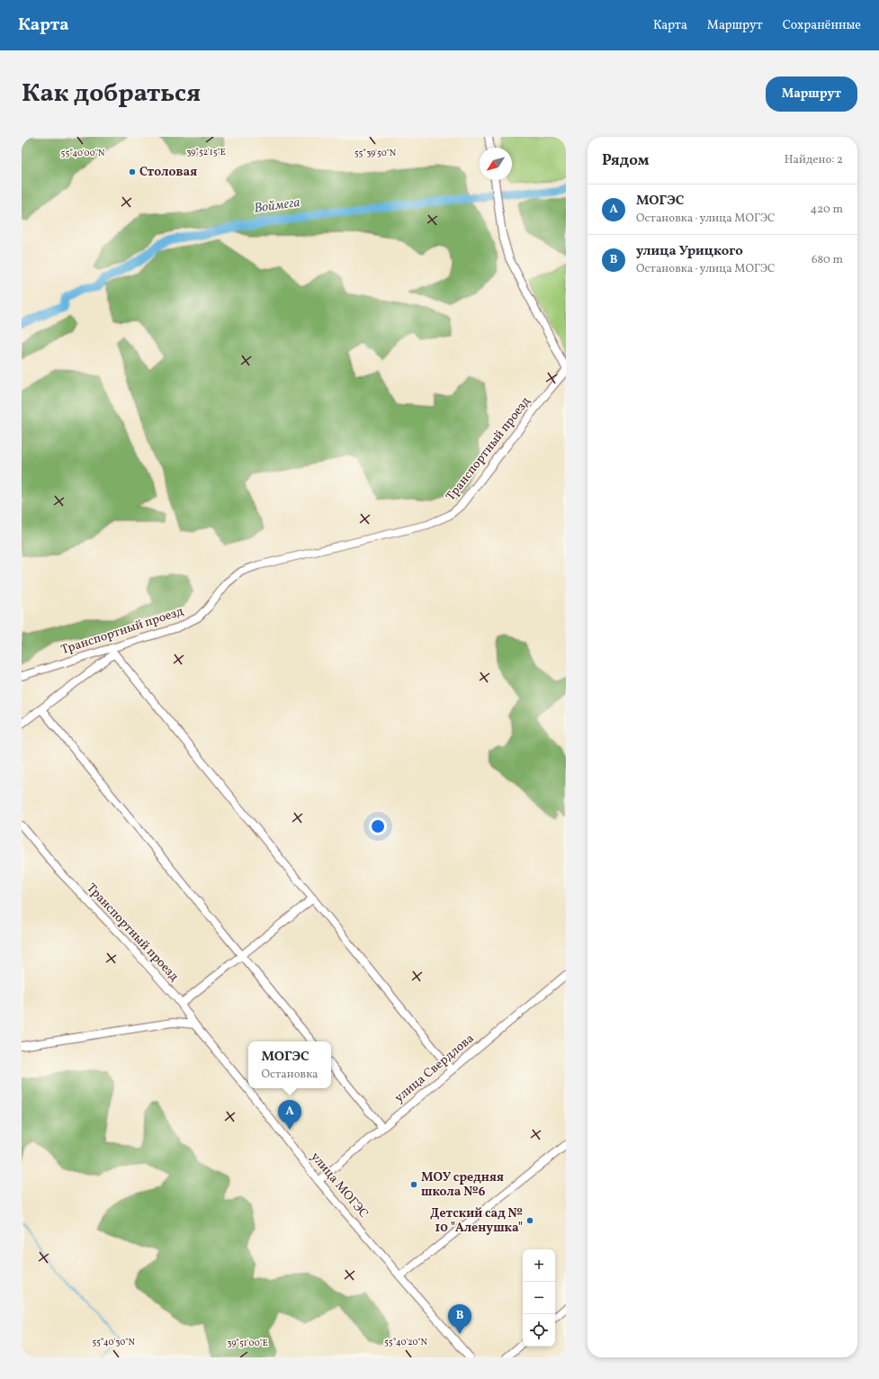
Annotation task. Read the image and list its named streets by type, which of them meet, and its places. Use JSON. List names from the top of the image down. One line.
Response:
{"streets":{"street":["Транспортный проезд","улица Свердлова","улица МОГЭС"]},"crossings":[["Транспортный проезд","улица МОГЭС"],["улица Свердлова","улица МОГЭС"]],"water":["Воймега"],"places":["Столовая","МОУ средняя школа №6","Детский сад № 10 \"Аленушка\""],"north":"bottom left","page":{"header":"Карта","nav":["Карта","Маршрут","Сохранённые"],"title":"Как добраться","buttons":"Маршрут","heading":["Рядом","Найдено: 2"],"list":[{"mark":"A","name":"МОГЭС","note":"Остановка · улица МОГЭС","value":"420 m"},{"mark":"B","name":"улица Урицкого","note":"Остановка · улица МОГЭС","value":"680 m"}],"popup":["МОГЭС","Остановка"],"pins":["A","B"],"map_buttons":["+","−"]},"coordinates":["39°52'15\"E","55°40'00\"N","55°39'50\"N","55°40'30\"N","55°40'20\"N","39°51'00\"E"]}
